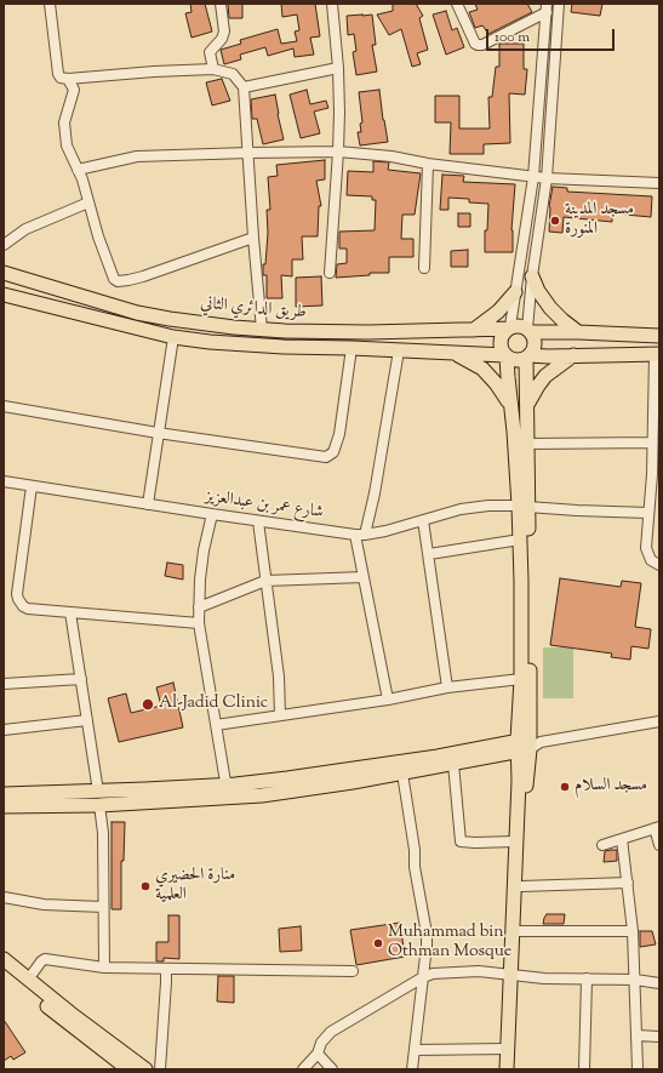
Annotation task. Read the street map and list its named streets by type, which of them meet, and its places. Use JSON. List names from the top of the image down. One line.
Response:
{"streets":{"main road":["طريق الدائري الثاني"],"street":["شارع عمر بن عبدالعزيز"]},"places":["مسجد المدينة المنورة","Al-Jadid Clinic","مسجد السلام","منارة الحضيري العلمية","Muhammad bin Othman Mosque"],"scale_bar":"100 m"}
